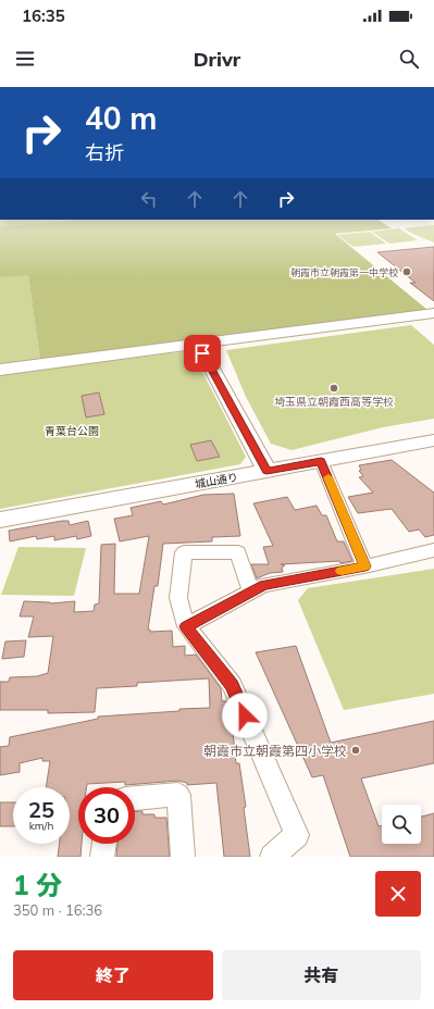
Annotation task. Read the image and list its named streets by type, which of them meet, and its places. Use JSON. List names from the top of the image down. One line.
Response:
{"streets":{"street":["城山通り"]},"parks":["青葉台公園"],"places":["朝霞市立朝霞第一中学校","埼玉県立朝霞西高等学校","朝霞市立朝霞第四小学校"],"page":{"status":"16:35","header":"Drivr","turn":["40 m","右折"],"speed":"25 km/h","limit":"30","heading":["1 分","350 m · 16:36"],"buttons":["終了","共有"]}}
